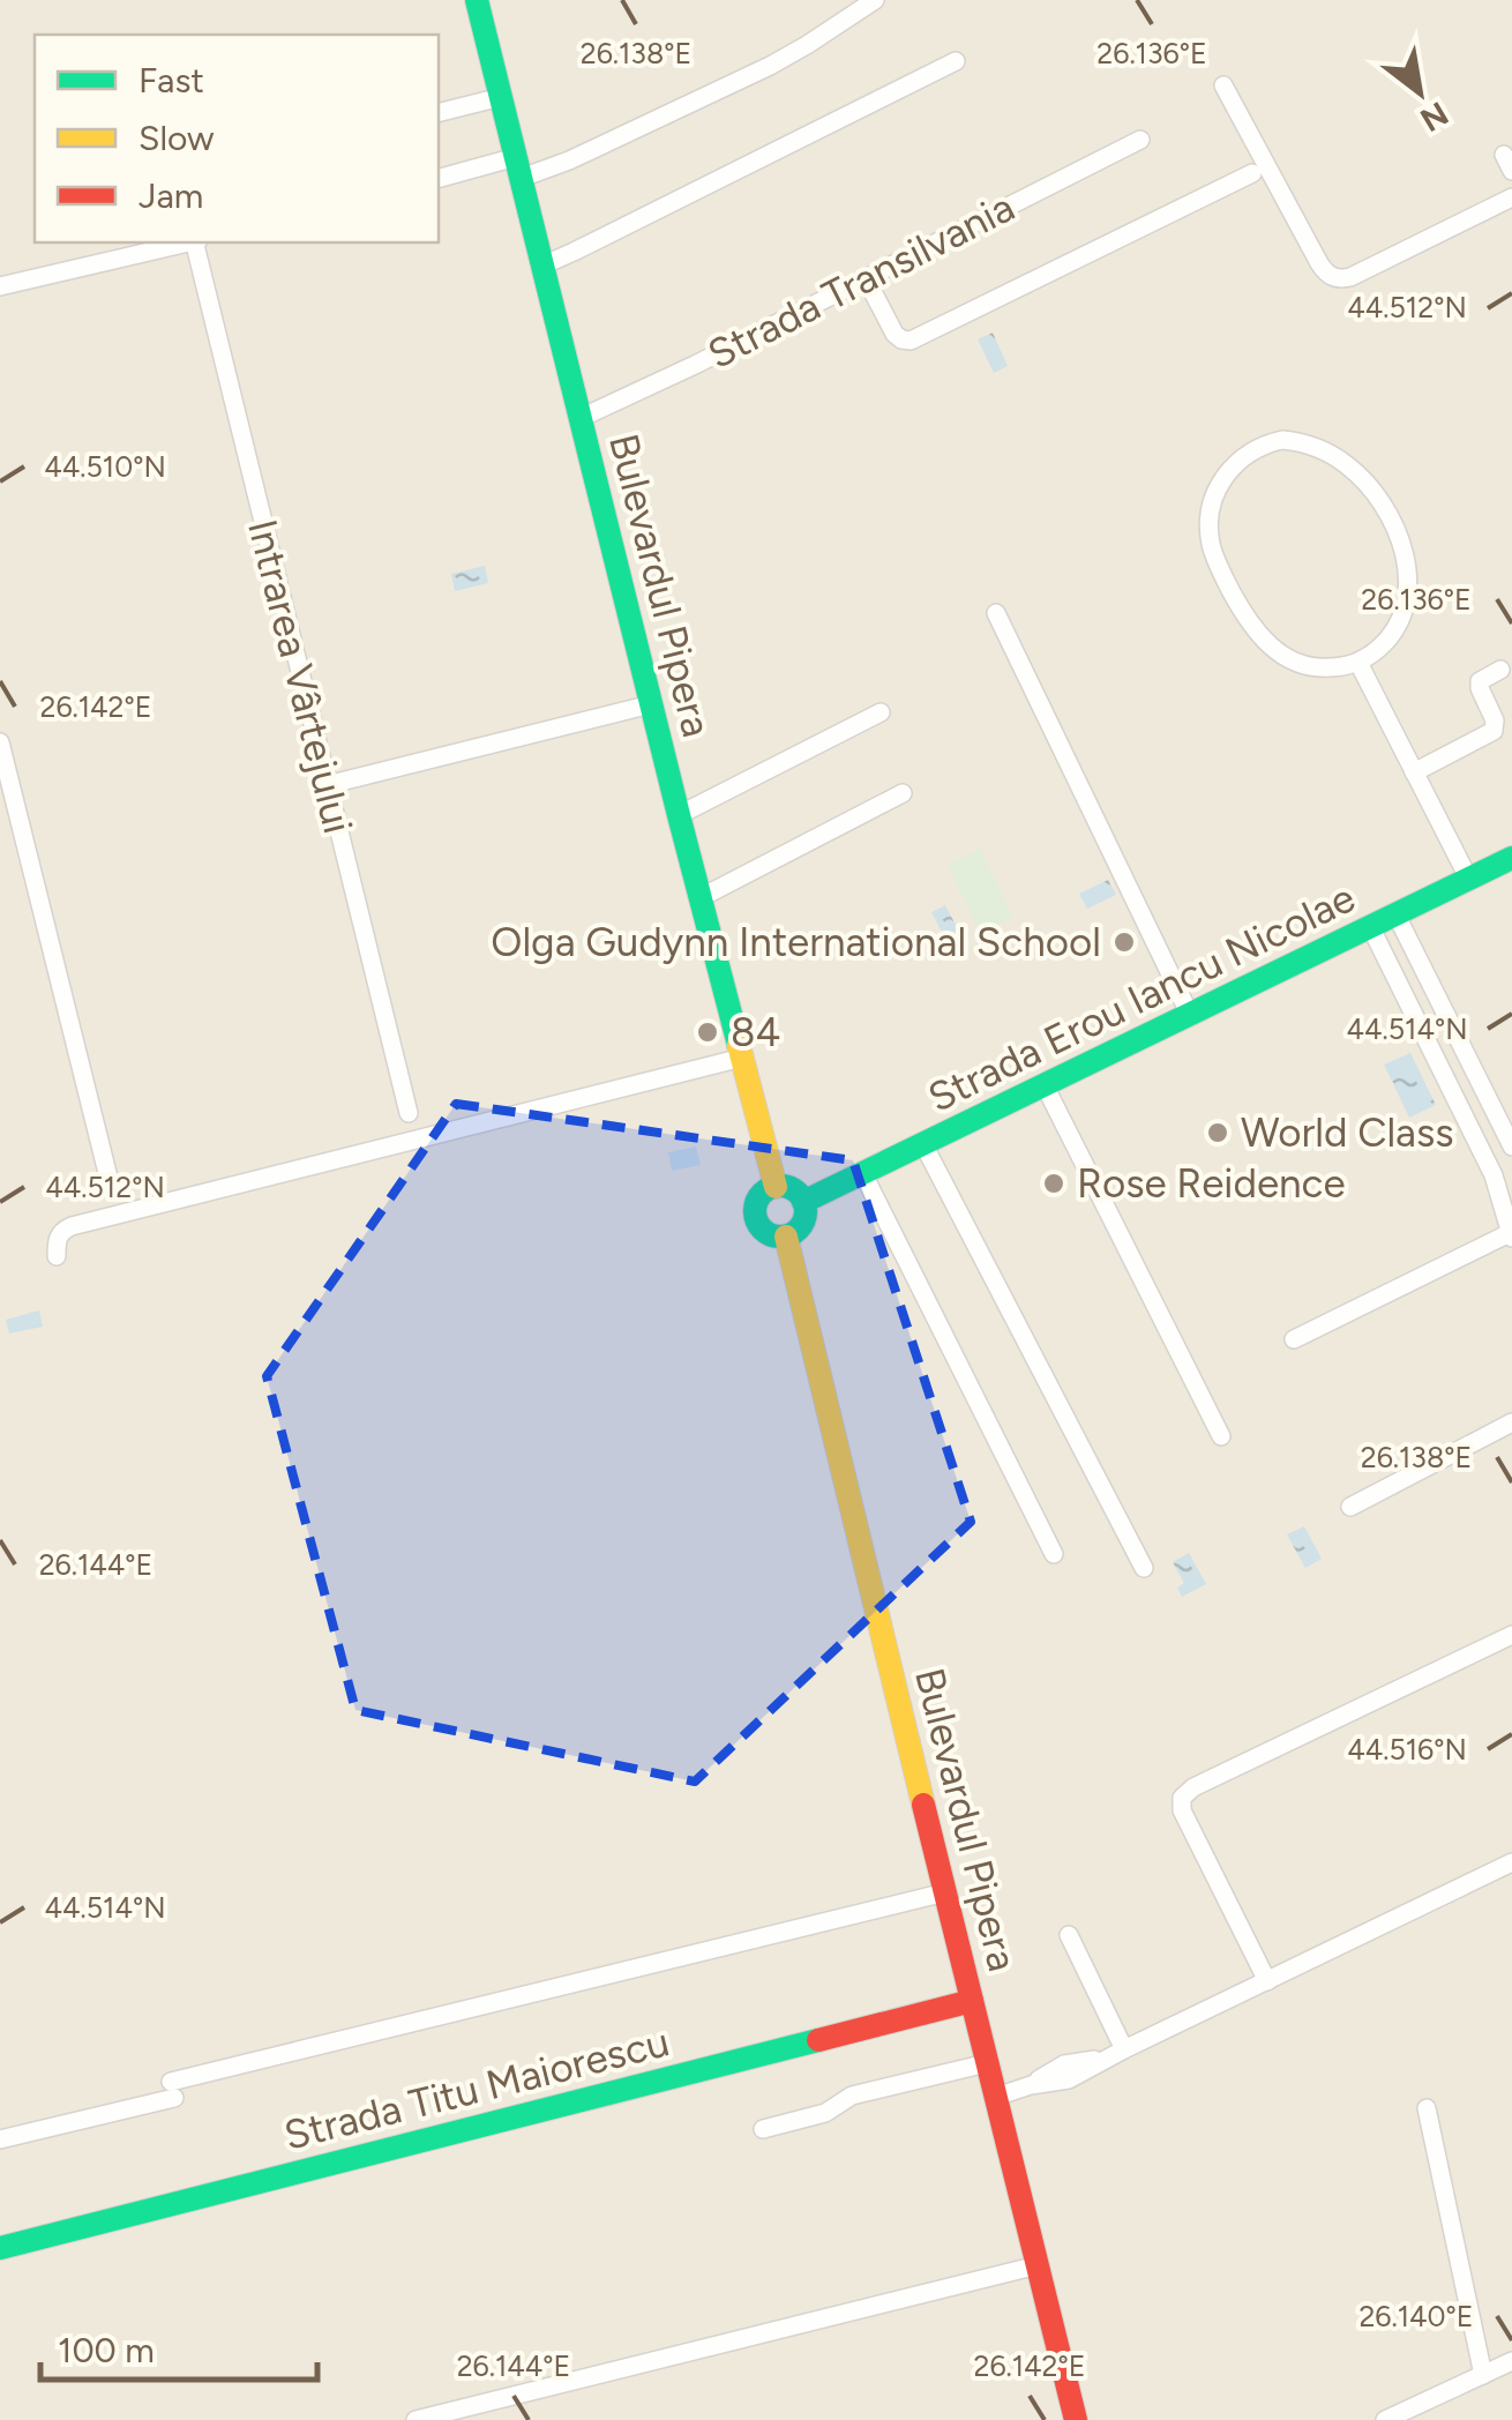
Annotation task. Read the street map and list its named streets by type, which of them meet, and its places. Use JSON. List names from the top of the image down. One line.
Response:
{"streets":{"main road":["Bulevardul Pipera","Strada Erou Iancu Nicolae","Strada Titu Maiorescu"],"street":["Strada Transilvania","Intrarea Vârtejului"]},"crossings":[["Strada Transilvania","Bulevardul Pipera"],["Bulevardul Pipera","Strada Erou Iancu Nicolae"],["Bulevardul Pipera","Strada Titu Maiorescu"]],"places":["Olga Gudynn International School","84","World Class","Rose Reidence"],"legend":["Fast","Slow","Jam"],"scale_bar":"100 m","north":"bottom right","coordinates":["26.138°E","26.136°E","44.512°N","44.510°N","26.142°E","44.514°N","26.144°E","44.516°N","26.140°E"]}
